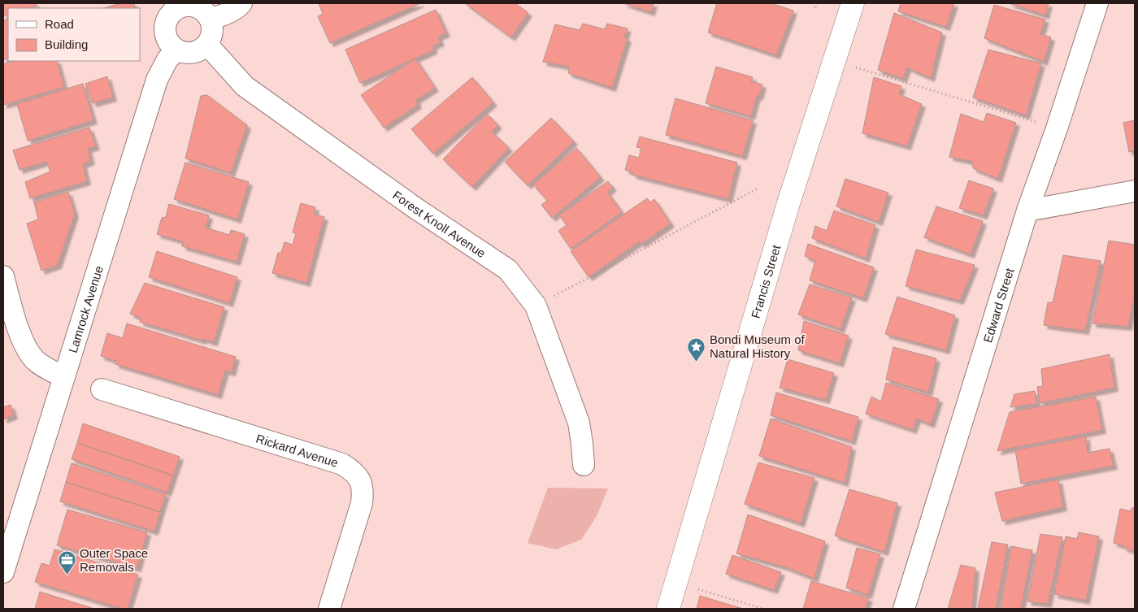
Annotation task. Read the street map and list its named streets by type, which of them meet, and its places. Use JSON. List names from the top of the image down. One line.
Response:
{"streets":{"street":["Forest Knoll Avenue","Francis Street","Edward Street","Lamrock Avenue","Rickard Avenue"]},"crossings":[["Forest Knoll Avenue","Lamrock Avenue"]],"places":{"place":["Bondi Museum of Natural History"],"office":["Outer Space Removals"]},"legend":["Road","Building"]}
